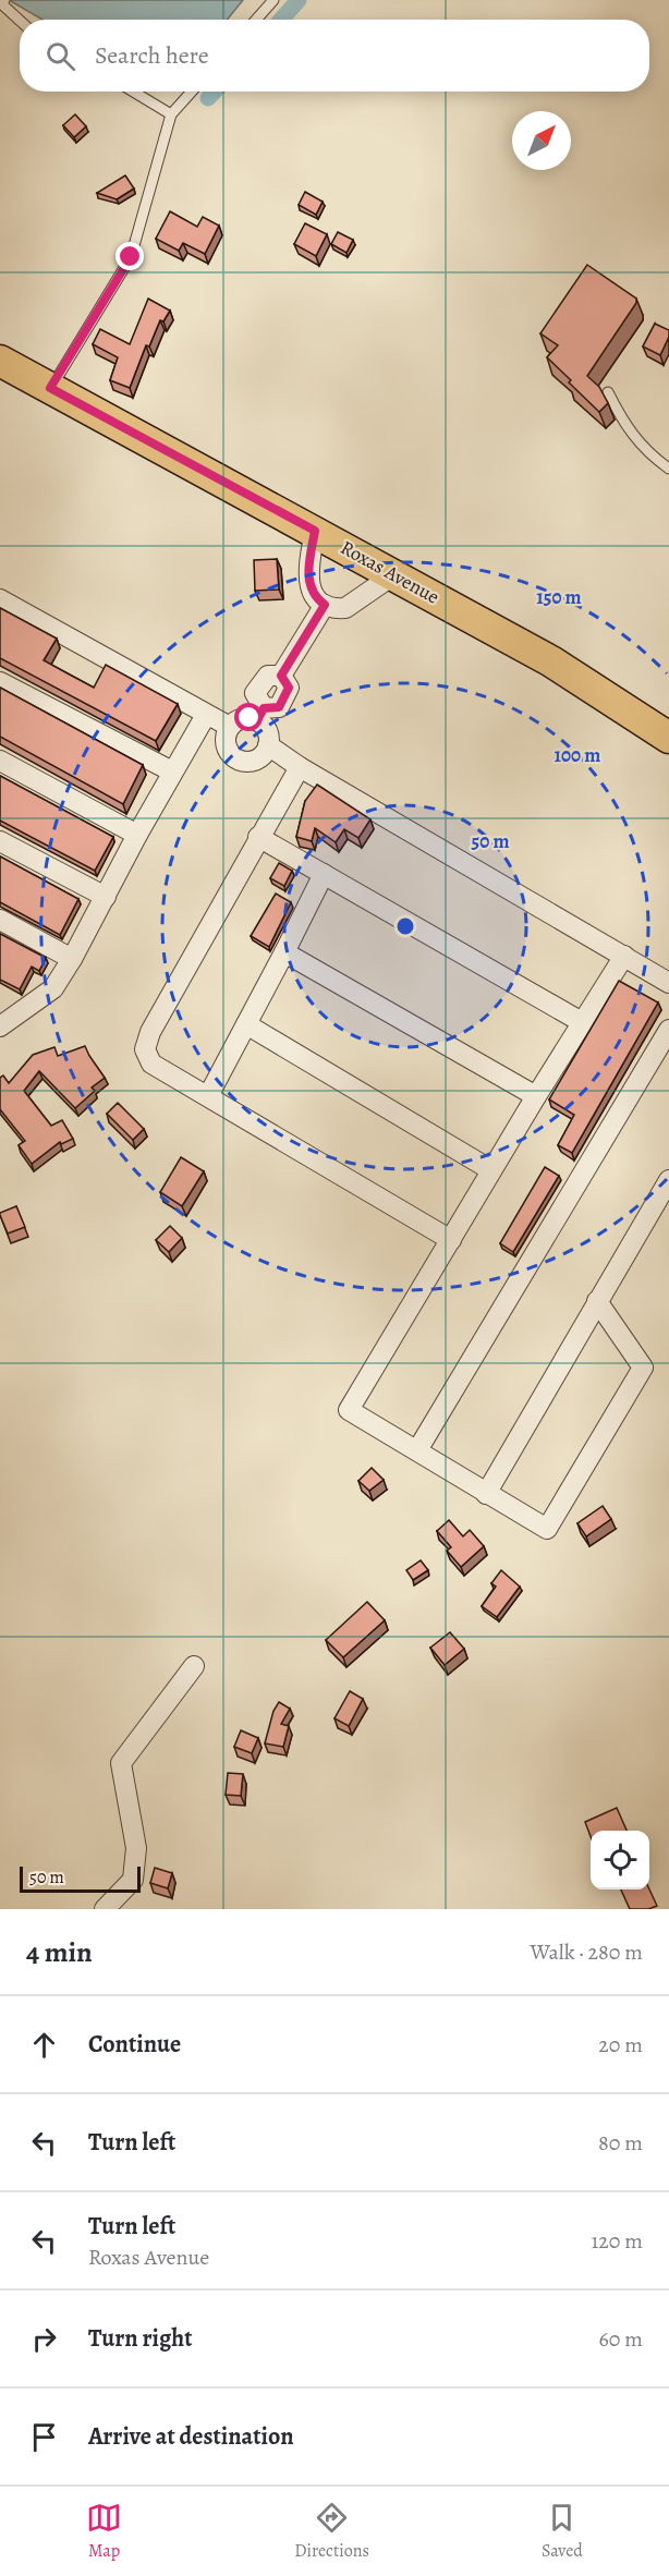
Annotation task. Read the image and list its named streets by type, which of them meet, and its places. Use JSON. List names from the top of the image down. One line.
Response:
{"streets":{"main road":["Roxas Avenue"]},"scale_bar":"50 m","north":"top right","page":{"search":"Search here","scale":"50 m","heading":["4 min","Walk · 280 m"],"list":[["Continue","20 m"],["Turn left","80 m"],["Turn left","Roxas Avenue","120 m"],["Turn right","60 m"],"Arrive at destination"],"nav":["Map","Directions","Saved"]},"rings":["150 m","100 m","50 m"]}
